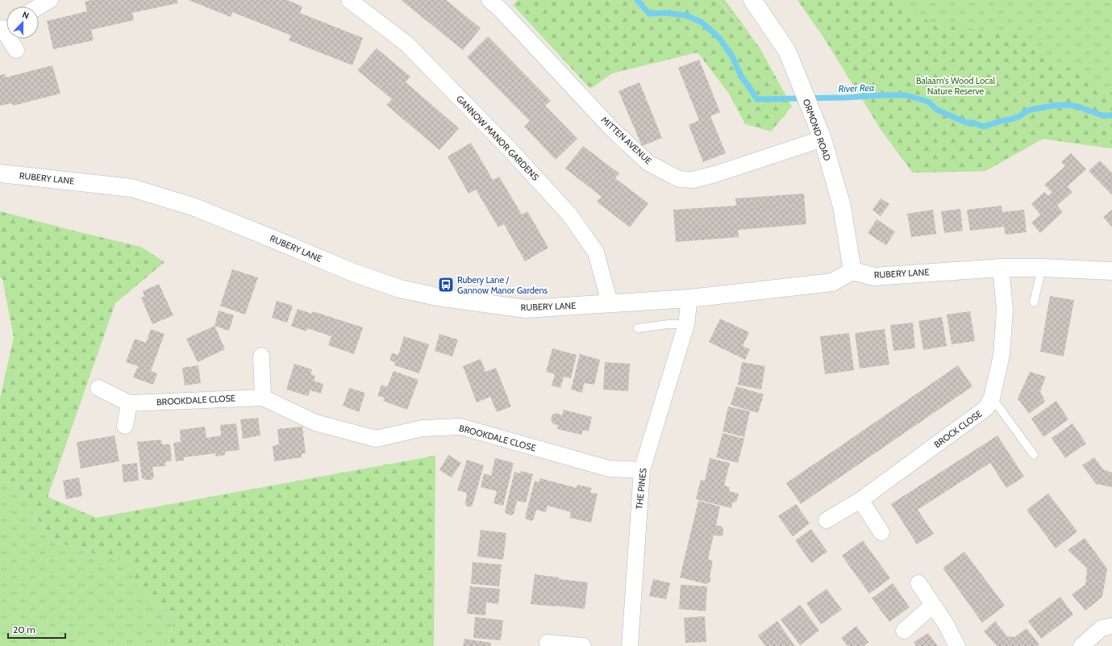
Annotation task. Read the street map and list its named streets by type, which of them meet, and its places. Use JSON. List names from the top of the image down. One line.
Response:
{"streets":{"street":["ORMOND ROAD","GANNOW MANOR GARDENS","MITTEN AVENUE","RUBERY LANE","BROOKDALE CLOSE","BROCK CLOSE","THE PINES"]},"crossings":[["ORMOND ROAD","MITTEN AVENUE"],["ORMOND ROAD","RUBERY LANE"],["GANNOW MANOR GARDENS","RUBERY LANE"],["RUBERY LANE","BROCK CLOSE"],["RUBERY LANE","THE PINES"],["BROOKDALE CLOSE","THE PINES"]],"water":["River Rea"],"parks":["Balaam's Wood Local Nature Reserve"],"places":{"bus stop":["Rubery Lane / Gannow Manor Gardens"]},"scale_bar":"20 m","north":"top"}
